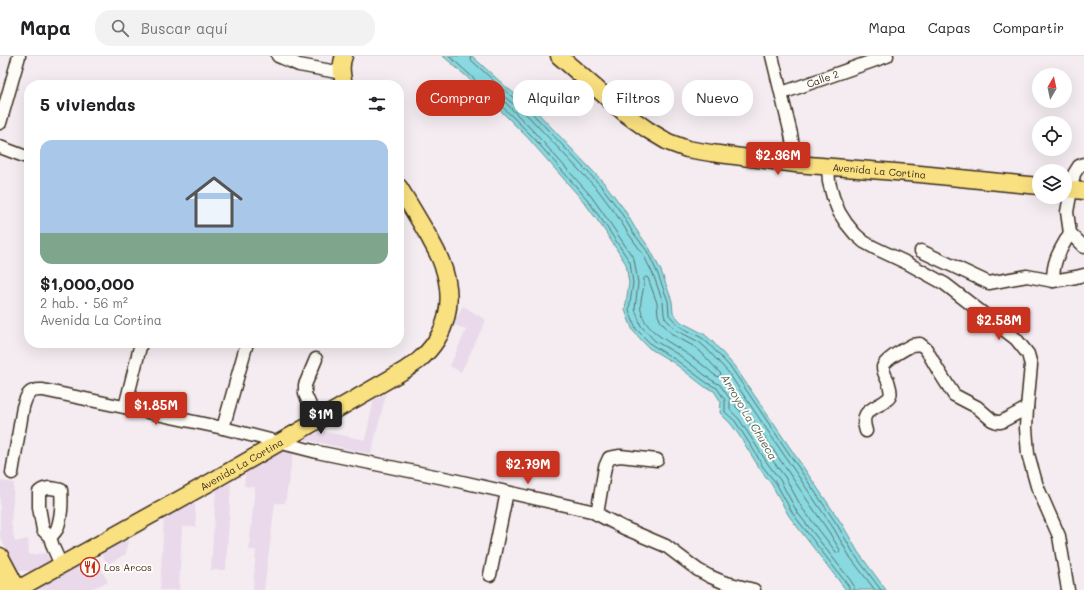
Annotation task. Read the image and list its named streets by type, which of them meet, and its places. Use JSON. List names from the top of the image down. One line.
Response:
{"streets":{"main road":["Avenida La Cortina"],"street":["Calle 2"]},"water":["Arroyo La Chueca"],"places":{"restaurant":["Los Arcos"]},"north":"top","page":{"header":"Mapa","search":"Buscar aquí","nav":["Mapa","Capas","Compartir"],"chip":["Comprar","Alquilar","Filtros","Nuevo"],"heading":"5 viviendas","list":[{"name":"$1,000,000","note":"2 hab. · 56 m² · Avenida La Cortina"}],"price":["$2.36M","$2.58M","$1.85M","$1M","$2.79M"]}}
